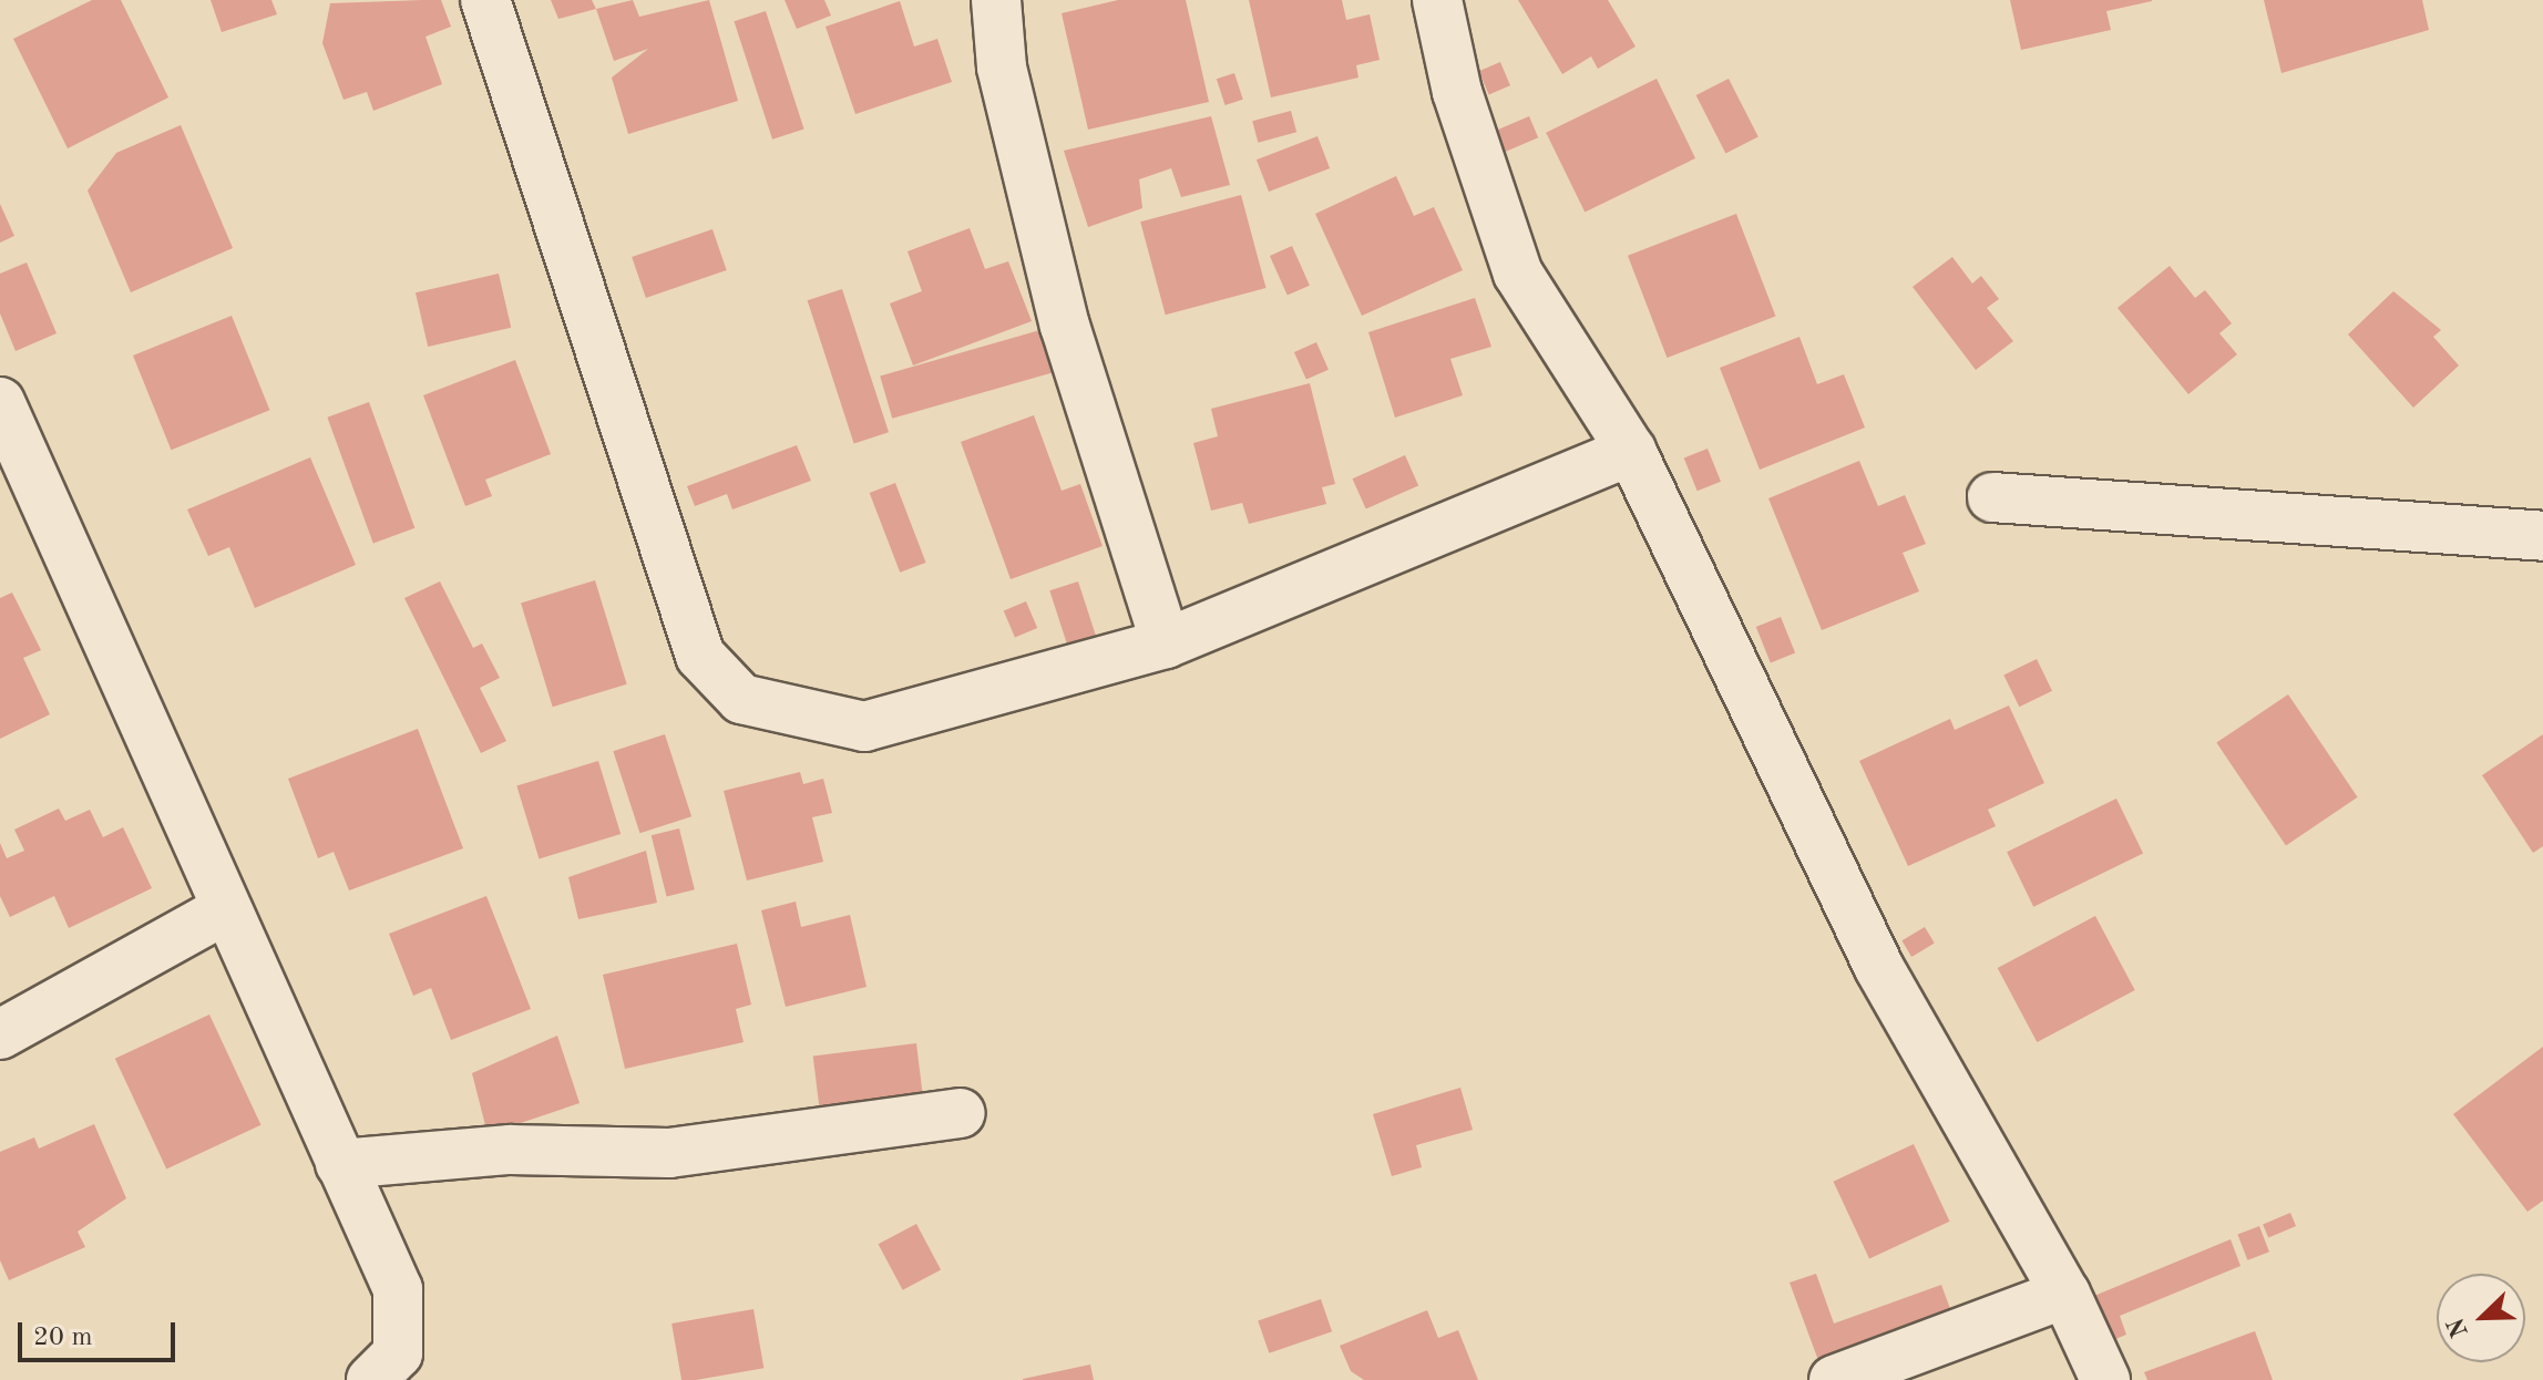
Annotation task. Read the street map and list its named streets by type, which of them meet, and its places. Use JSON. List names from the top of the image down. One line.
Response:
{"scale_bar":"20 m","north":"bottom left"}
